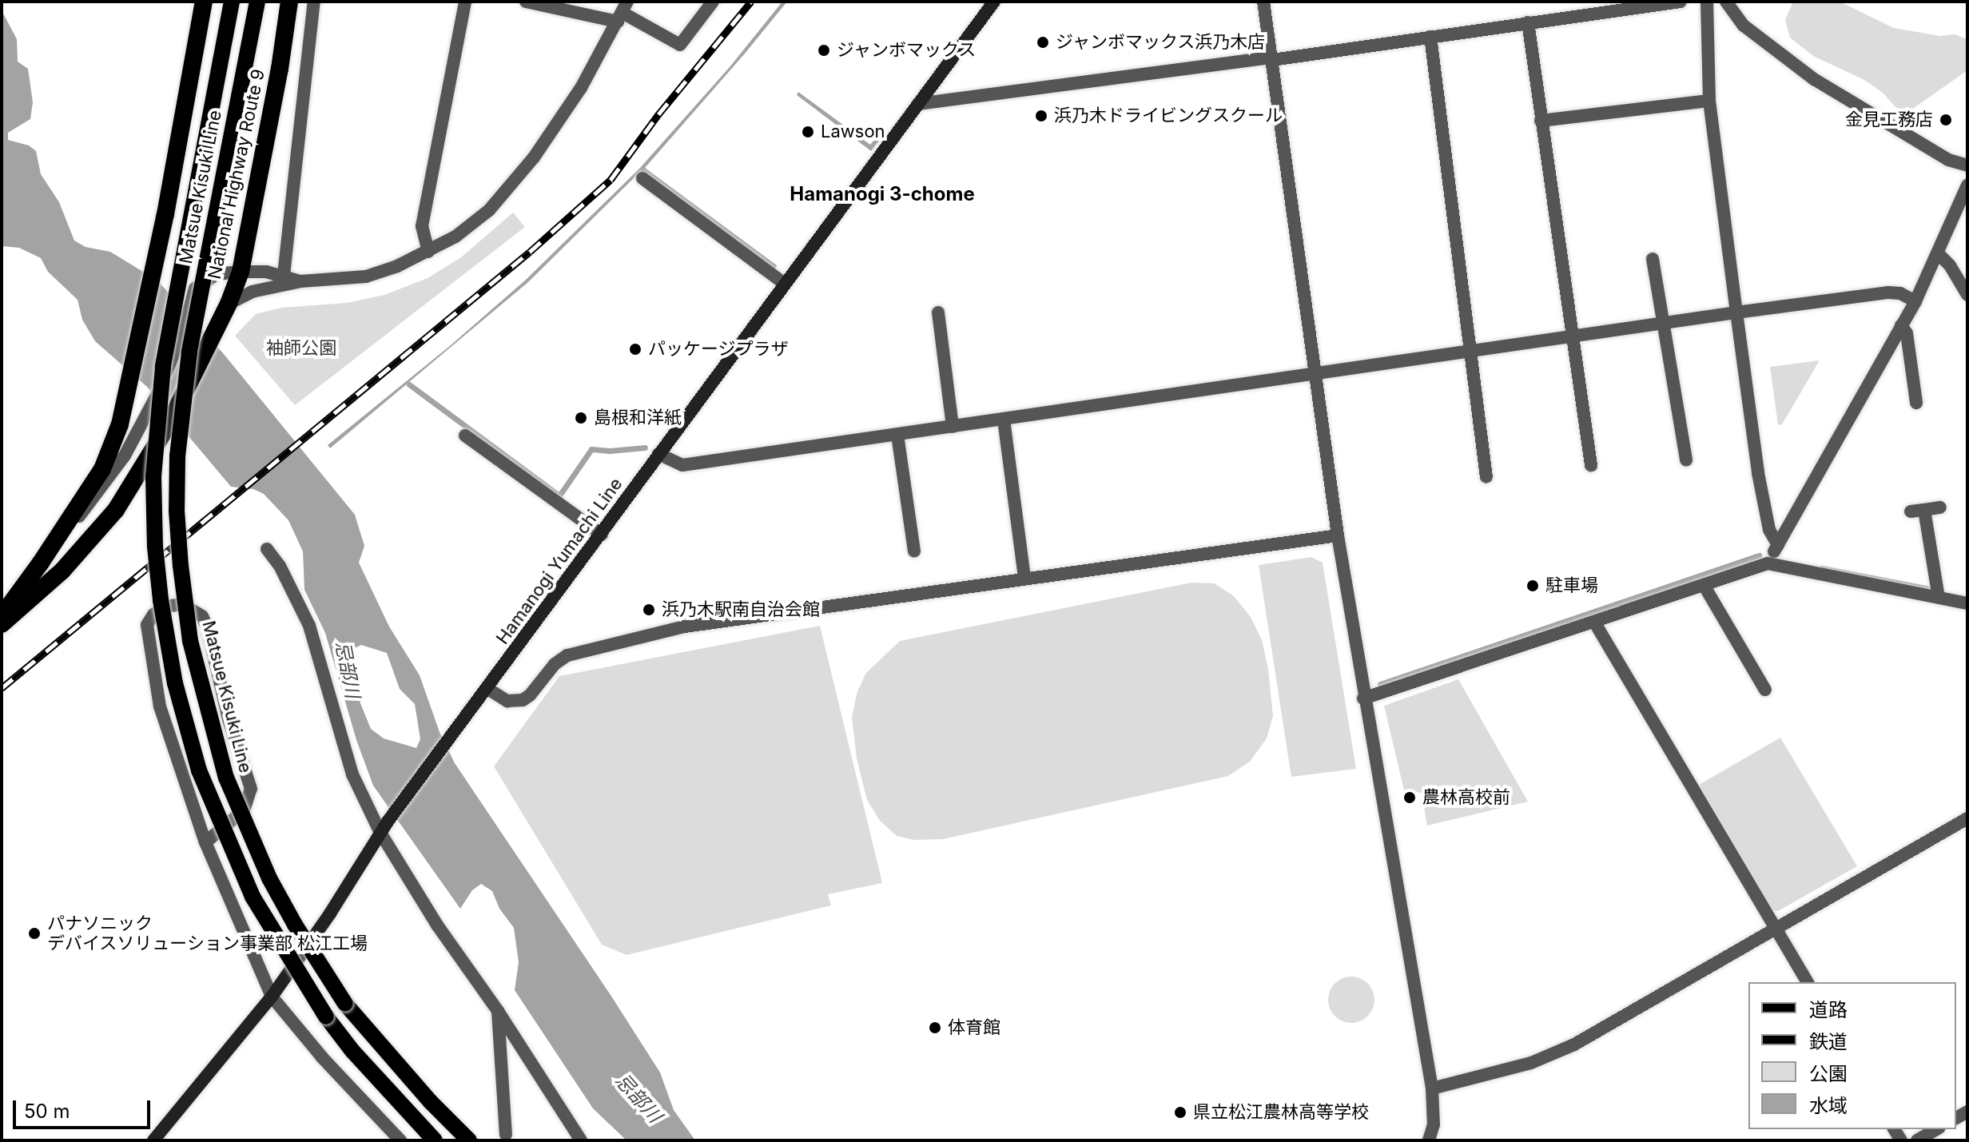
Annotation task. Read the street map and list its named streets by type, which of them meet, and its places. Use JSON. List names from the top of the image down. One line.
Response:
{"streets":{"highway":["National Highway Route 9"],"main road":["Matsue Kisuki Line","Hamanogi Yumachi Line"]},"districts":["Hamanogi 3-chome"],"water":["忌部川"],"parks":["袖師公園"],"places":["ジャンボマックス浜乃木店","ジャンボマックス","浜乃木ドライビングスクール","金見工務店","Lawson","パッケージプラザ","島根和洋紙","駐車場","浜乃木駅南自治会館","農林高校前","パナソニック デバイスソリューション事業部 松江工場","体育館","県立松江農林高等学校"],"legend":["道路","鉄道","公園","水域"],"scale_bar":"50 m"}
